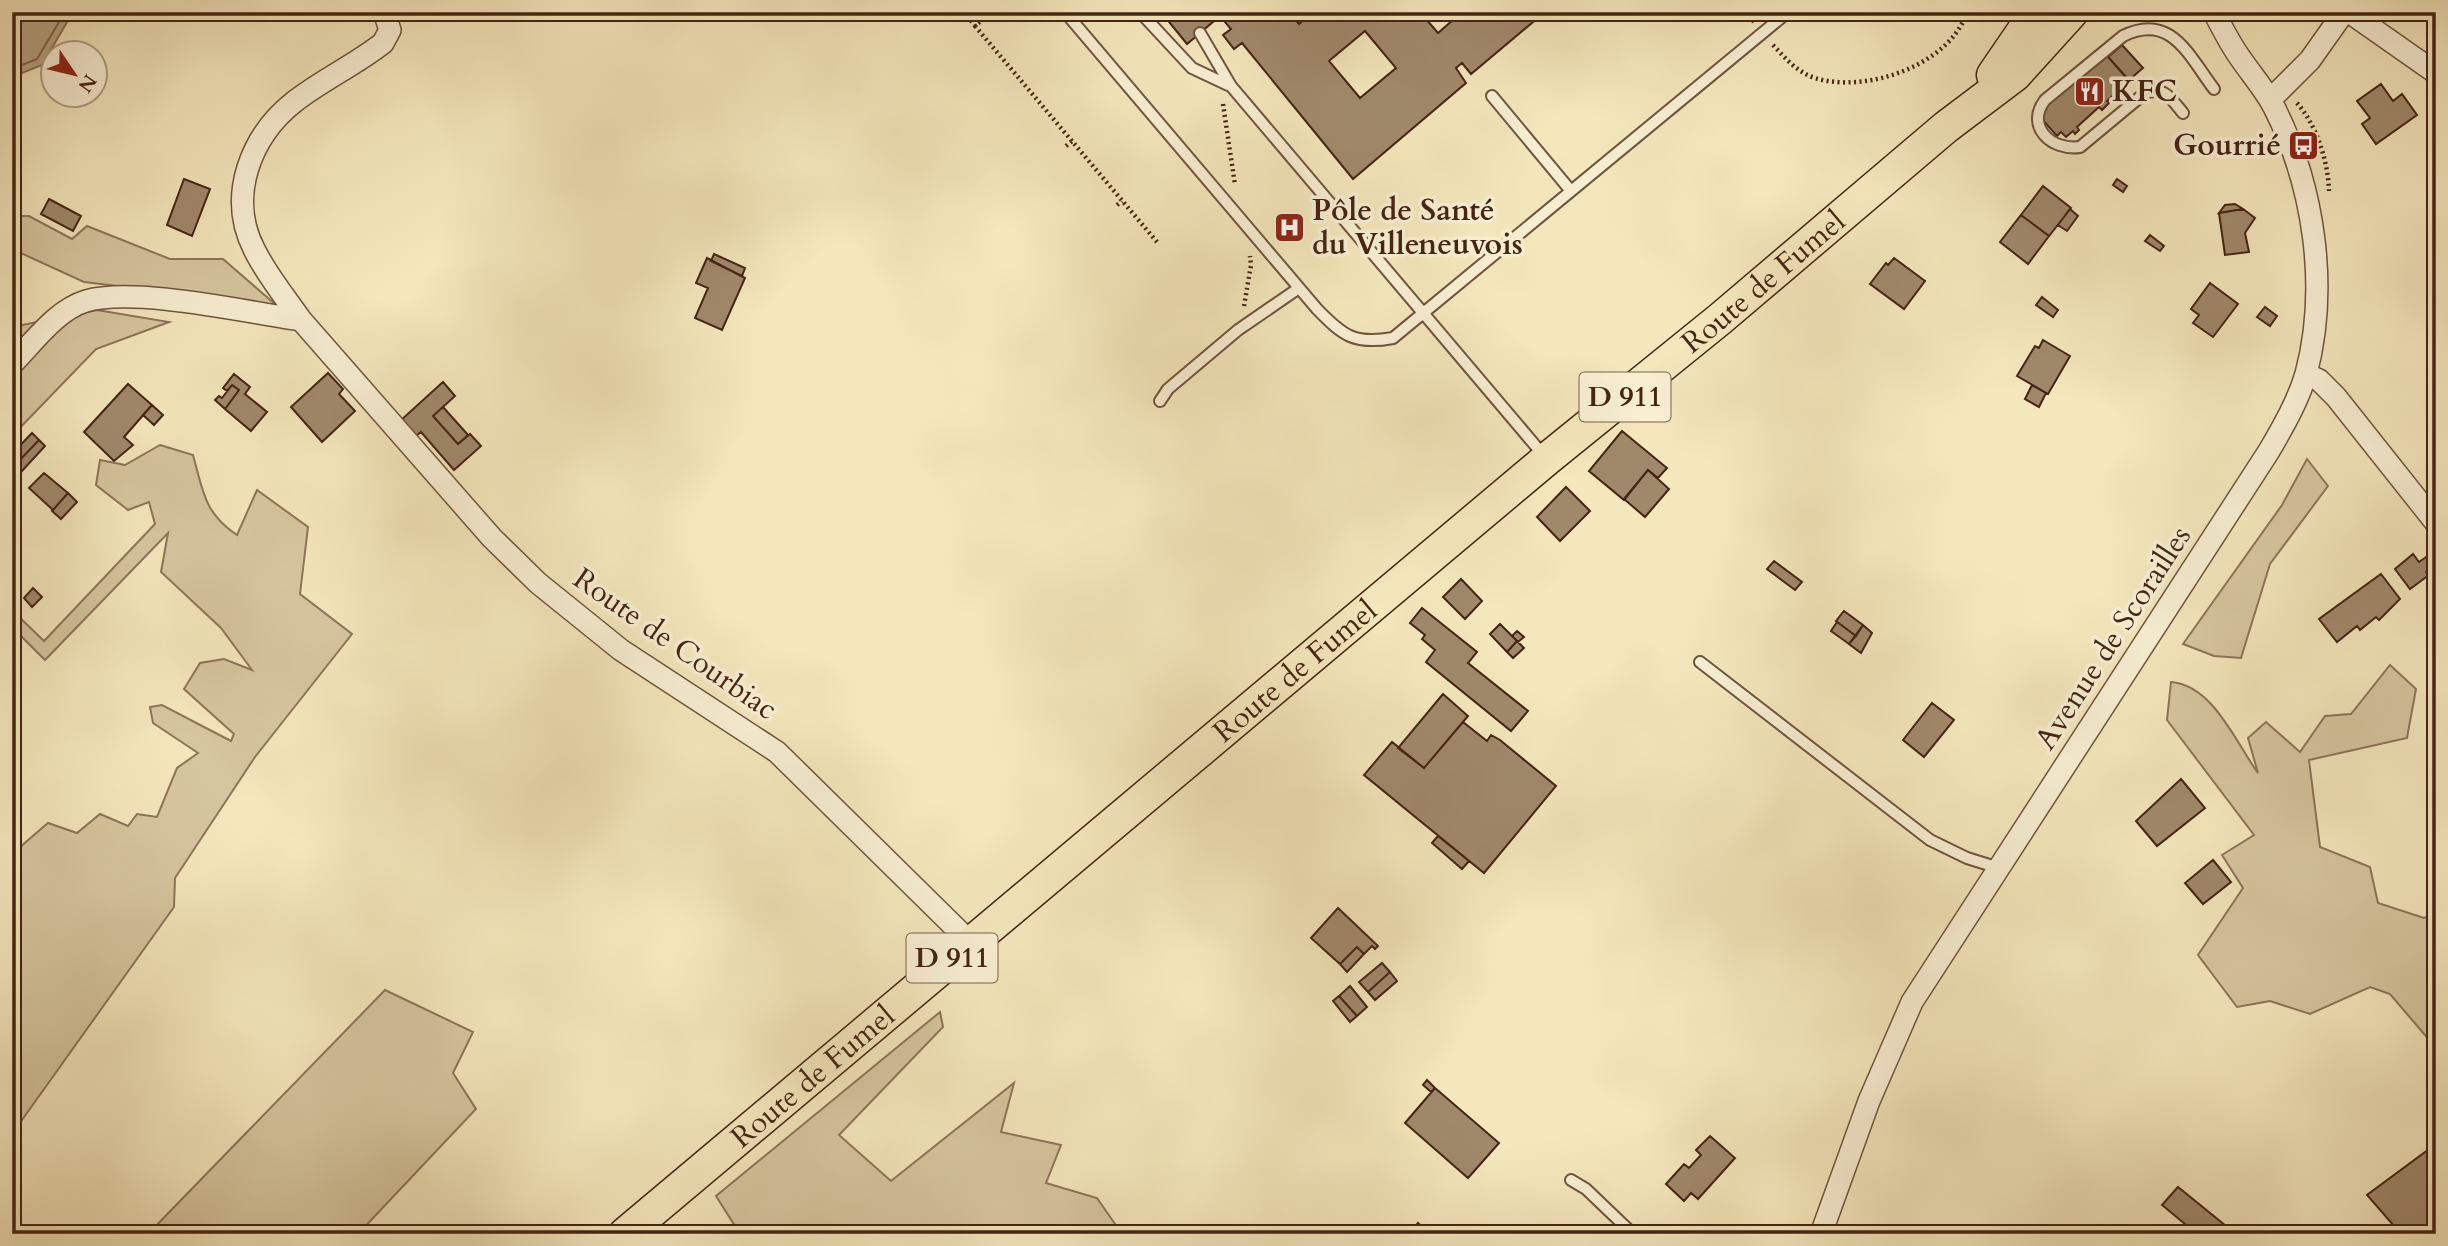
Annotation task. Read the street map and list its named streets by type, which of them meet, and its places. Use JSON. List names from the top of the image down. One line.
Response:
{"streets":{"main road":["Route de Fumel","D 911"],"street":["Avenue de Scorailles","Route de Courbiac"]},"crossings":[["Route de Fumel","Route de Courbiac"]],"places":{"restaurant":["KFC"],"bus stop":["Gourrié"],"hospital":["Pôle de Santé du Villeneuvois"]},"north":"bottom right"}
